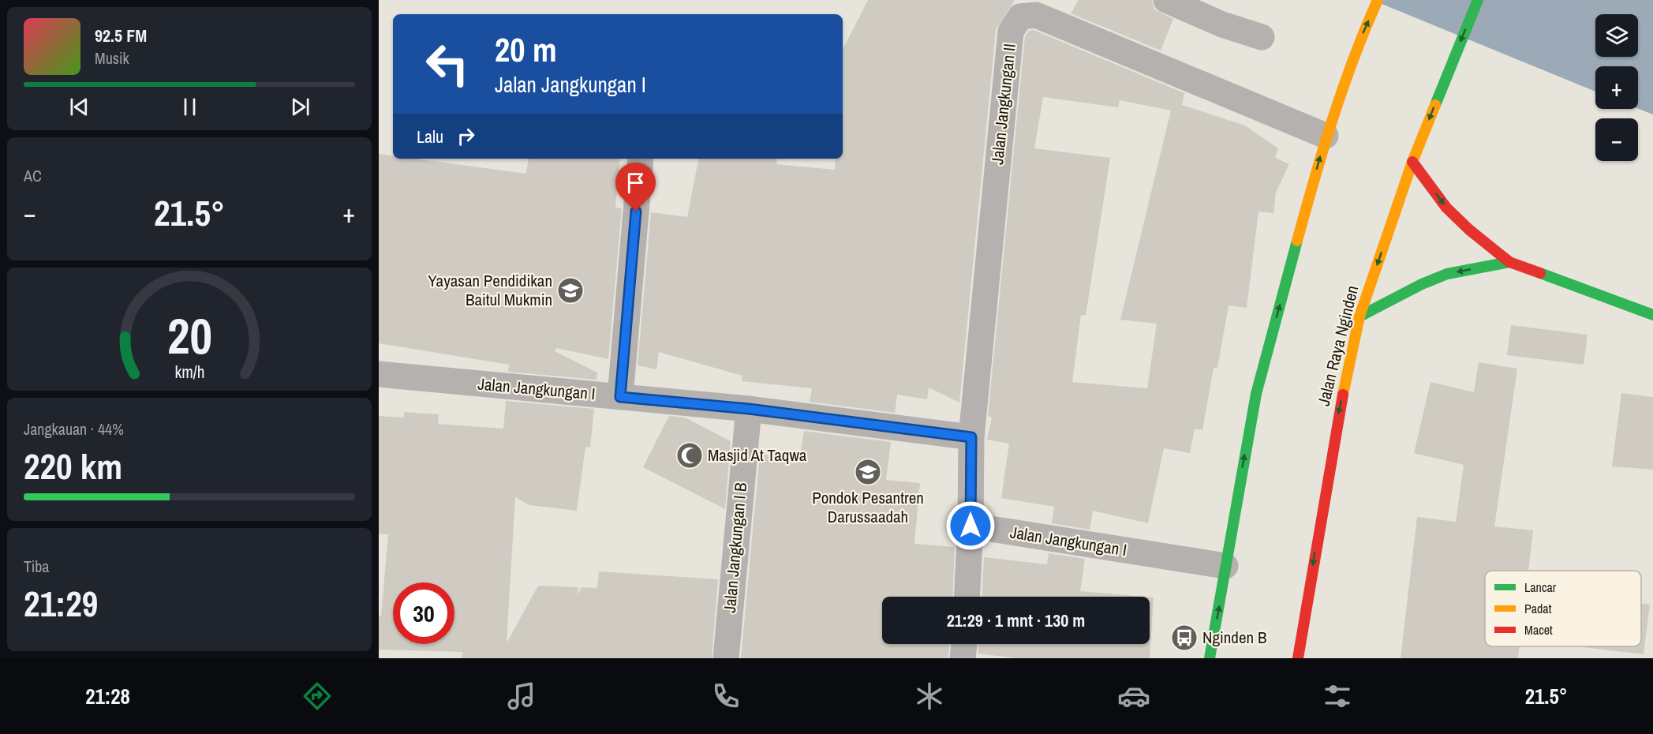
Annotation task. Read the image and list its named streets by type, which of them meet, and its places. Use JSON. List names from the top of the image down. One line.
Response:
{"streets":{"main road":["Jalan Raya Nginden"],"street":["Jalan Jangkungan II","Jalan Jangkungan I","Jalan Jangkungan I B"]},"crossings":[["Jalan Jangkungan II","Jalan Jangkungan I"],["Jalan Jangkungan I","Jalan Jangkungan I B"]],"places":{"school or university":["Yayasan Pendidikan Baitul Mukmin","Pondok Pesantren Darussaadah"],"mosque":["Masjid At Taqwa"],"bus stop":["Nginden B"]},"legend":["Lancar","Padat","Macet"],"page":{"map_buttons":["+","−"],"turn":["20 m","Jalan Jangkungan I"],"song":["92.5 FM","Musik"],"then":"Lalu","tile":["AC",["Jangkauan · 44%","220 km"],["Tiba","21:29"]],"heat":["−","21.5°","+"],"limit":"30","trip":"21:29 · 1 mnt · 130 m","tabs":["21:28","21.5°"],"gauge":["20","km/h"]}}
